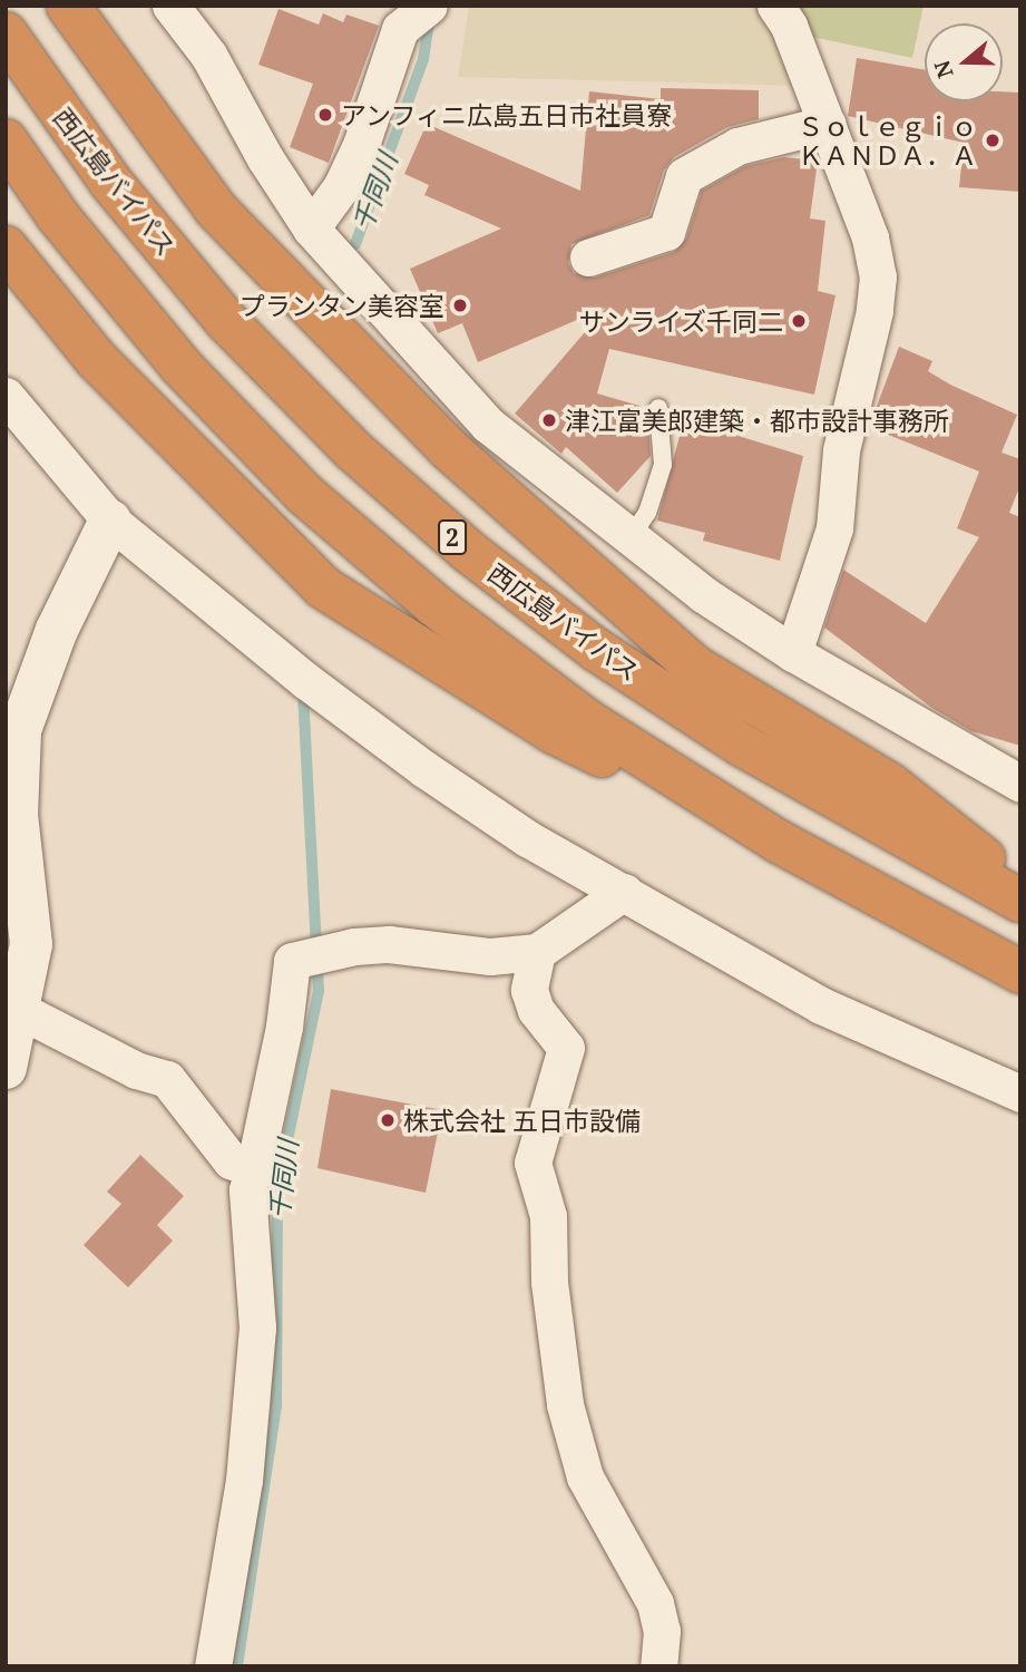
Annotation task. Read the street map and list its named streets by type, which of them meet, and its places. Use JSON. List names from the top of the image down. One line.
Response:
{"streets":{"highway":["西広島バイパス","2"]},"water":["千同川"],"places":["アンフィニ広島五日市社員寮","Ｓｏｌｅｇｉｏ ＫＡＮＤＡ．Ａ","プランタン美容室","サンライズ千同二","津江富美郎建築・都市設計事務所","株式会社 五日市設備"],"north":"left"}
